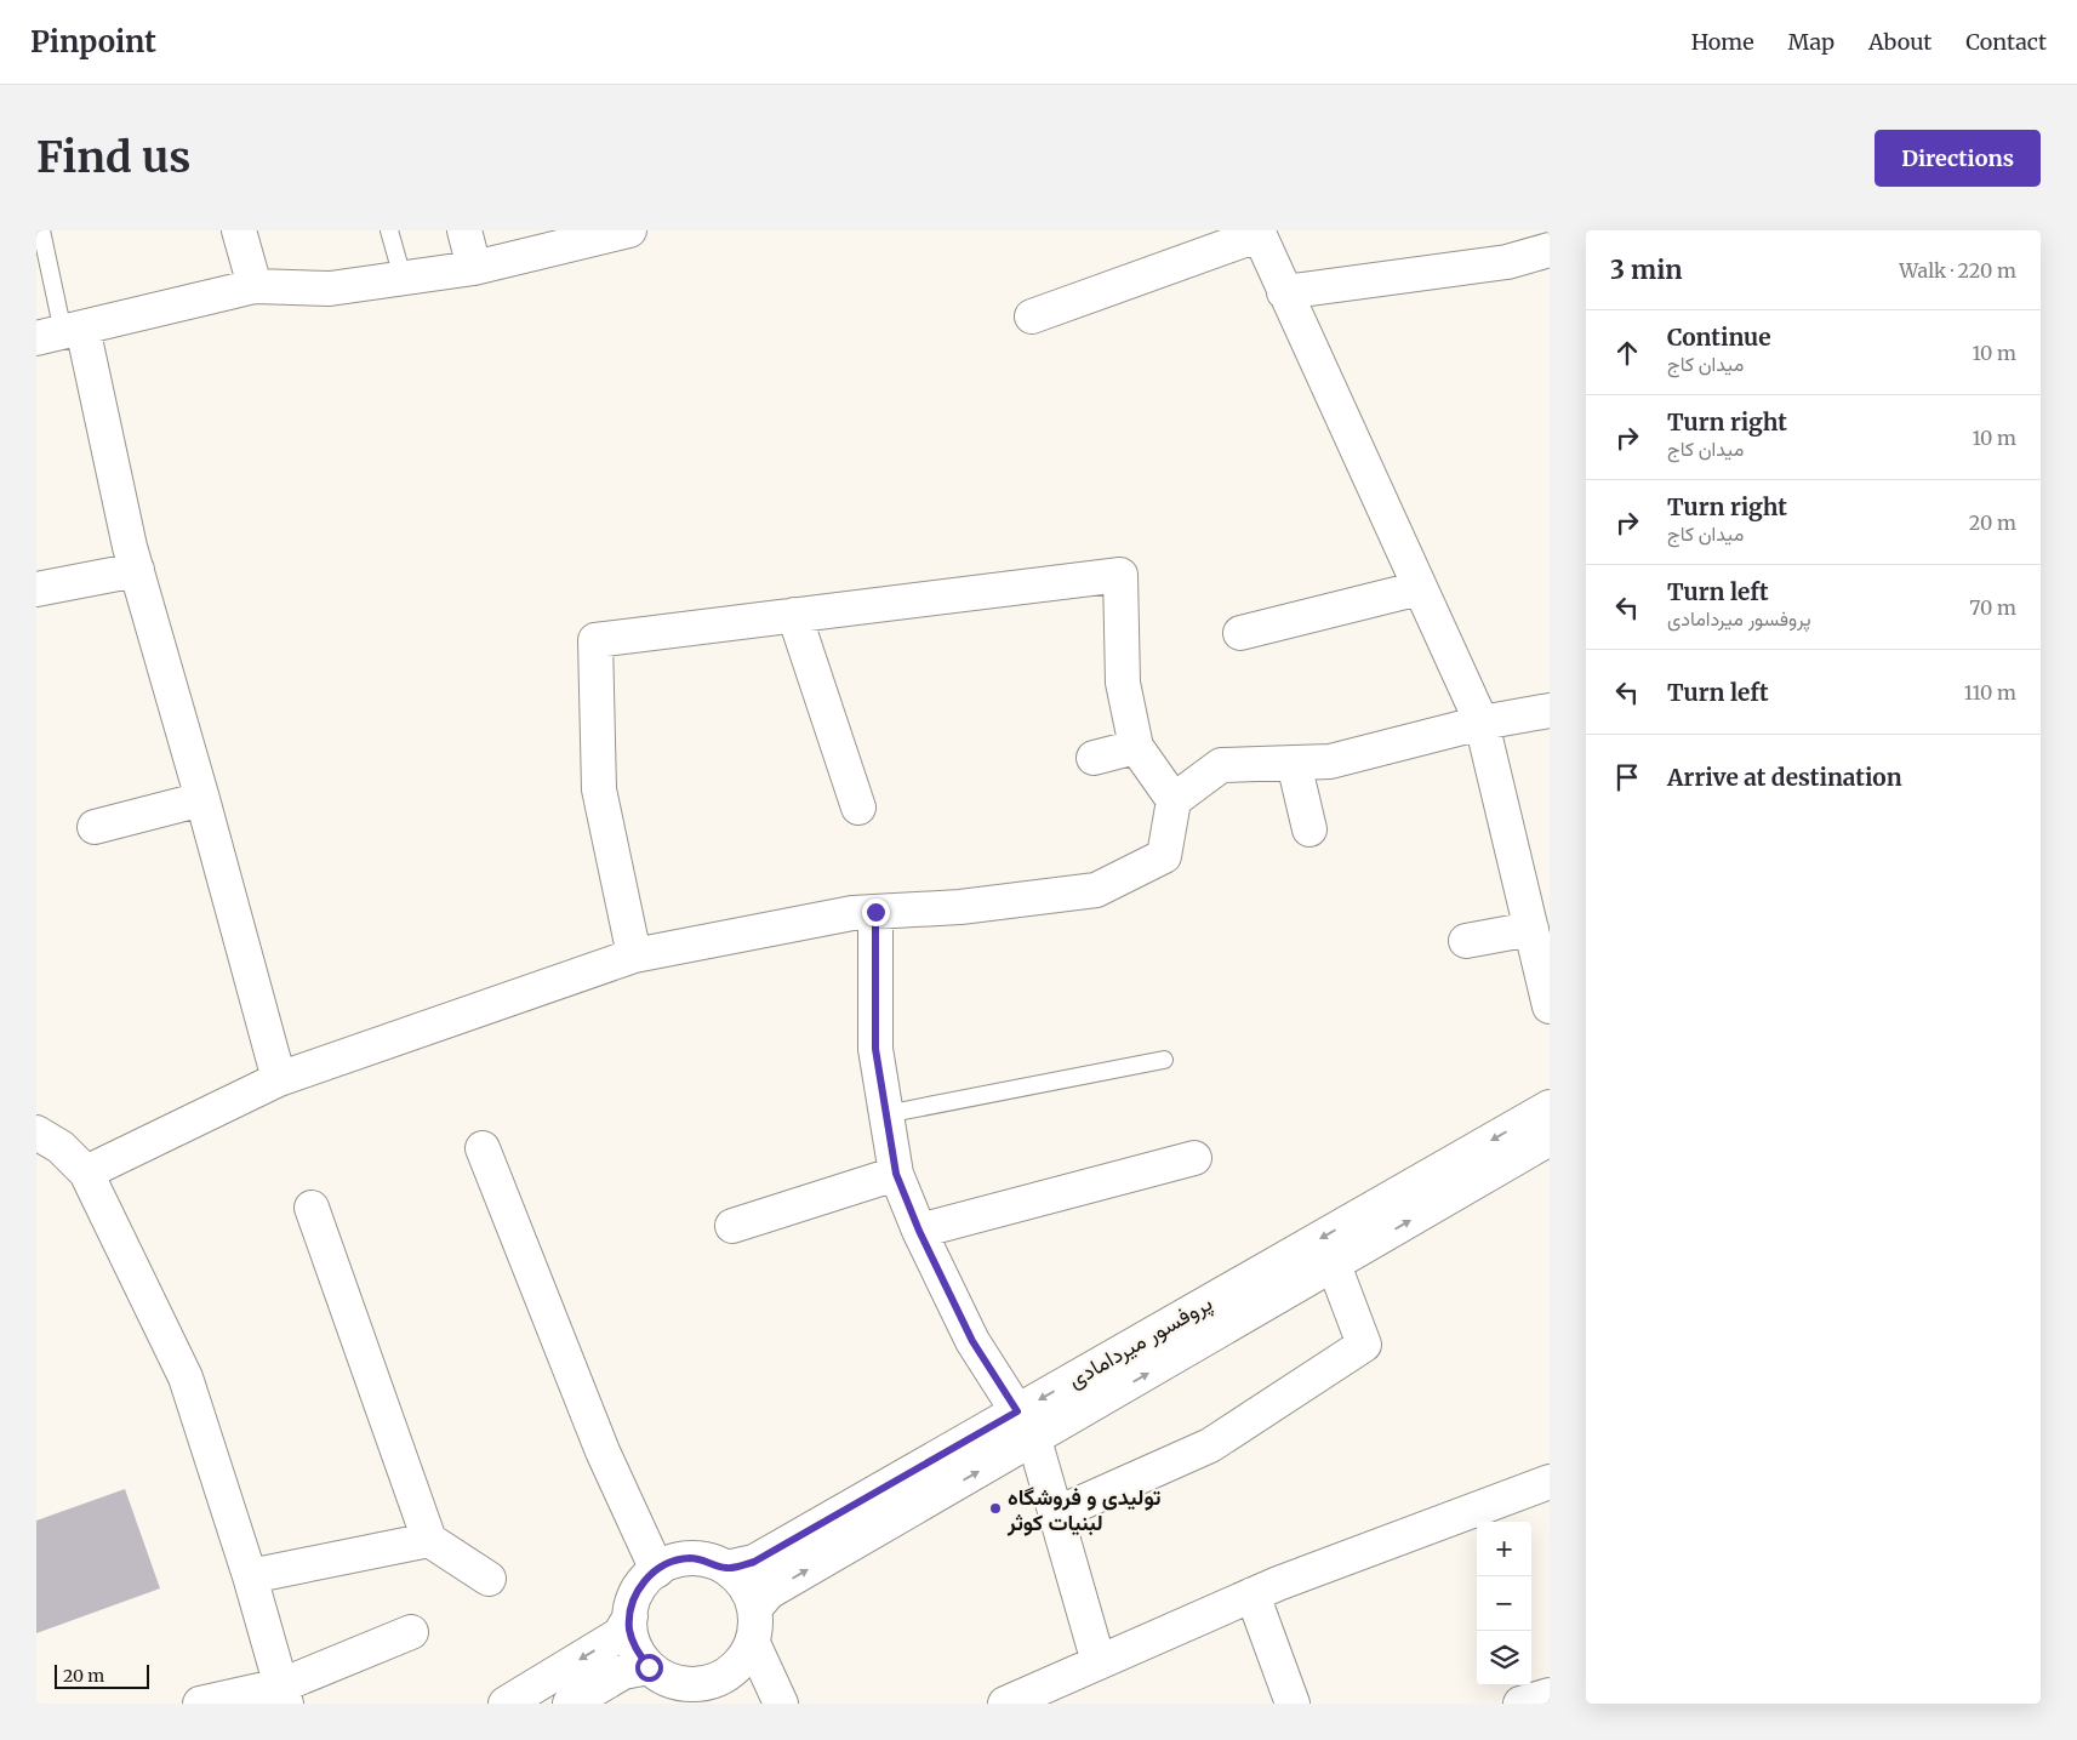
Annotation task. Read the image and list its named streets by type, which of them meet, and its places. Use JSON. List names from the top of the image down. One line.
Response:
{"streets":{"street":["پروفسور میردامادی"]},"places":["تولیدی و فروشگاه لبنیات کوثر"],"scale_bar":"20 m","page":{"header":"Pinpoint","nav":["Home","Map","About","Contact"],"buttons":"Directions","title":"Find us","heading":["3 min","Walk · 220 m"],"list":[["Continue","میدان کاج","10 m"],["Turn right","میدان کاج","10 m"],["Turn right","میدان کاج","20 m"],["Turn left","پروفسور میردامادی","70 m"],["Turn left","110 m"],"Arrive at destination"],"map_buttons":["+","−"],"scale":"20 m"}}
